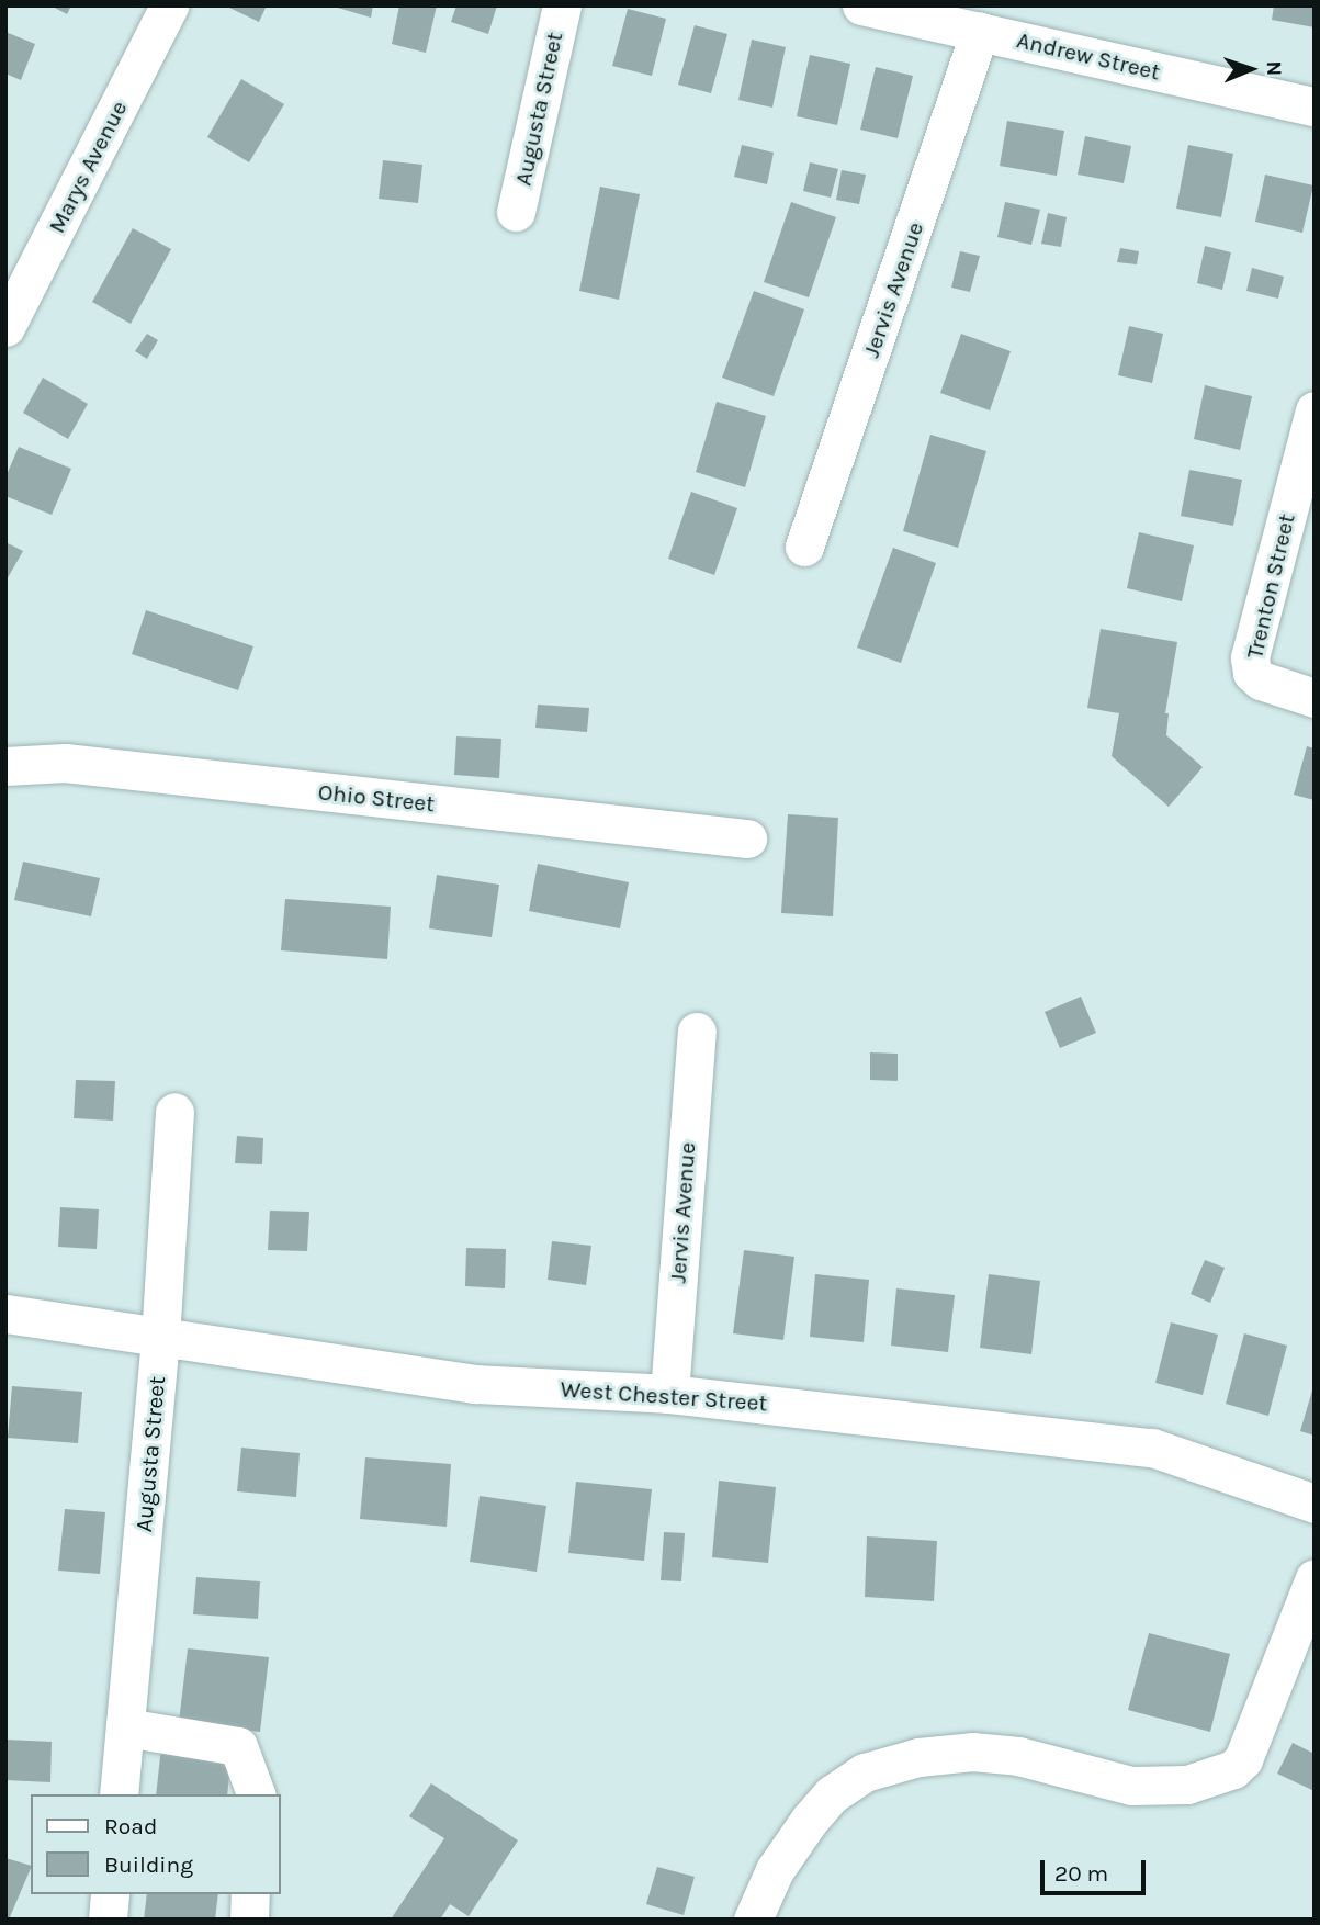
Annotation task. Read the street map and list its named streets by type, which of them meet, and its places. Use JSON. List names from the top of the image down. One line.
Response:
{"streets":{"street":["Andrew Street","Augusta Street","Marys Avenue","Jervis Avenue","Trenton Street","Ohio Street","West Chester Street"]},"crossings":[["Andrew Street","Jervis Avenue"],["Augusta Street","West Chester Street"],["Jervis Avenue","West Chester Street"]],"legend":["Road","Building"],"scale_bar":"20 m","north":"right"}
